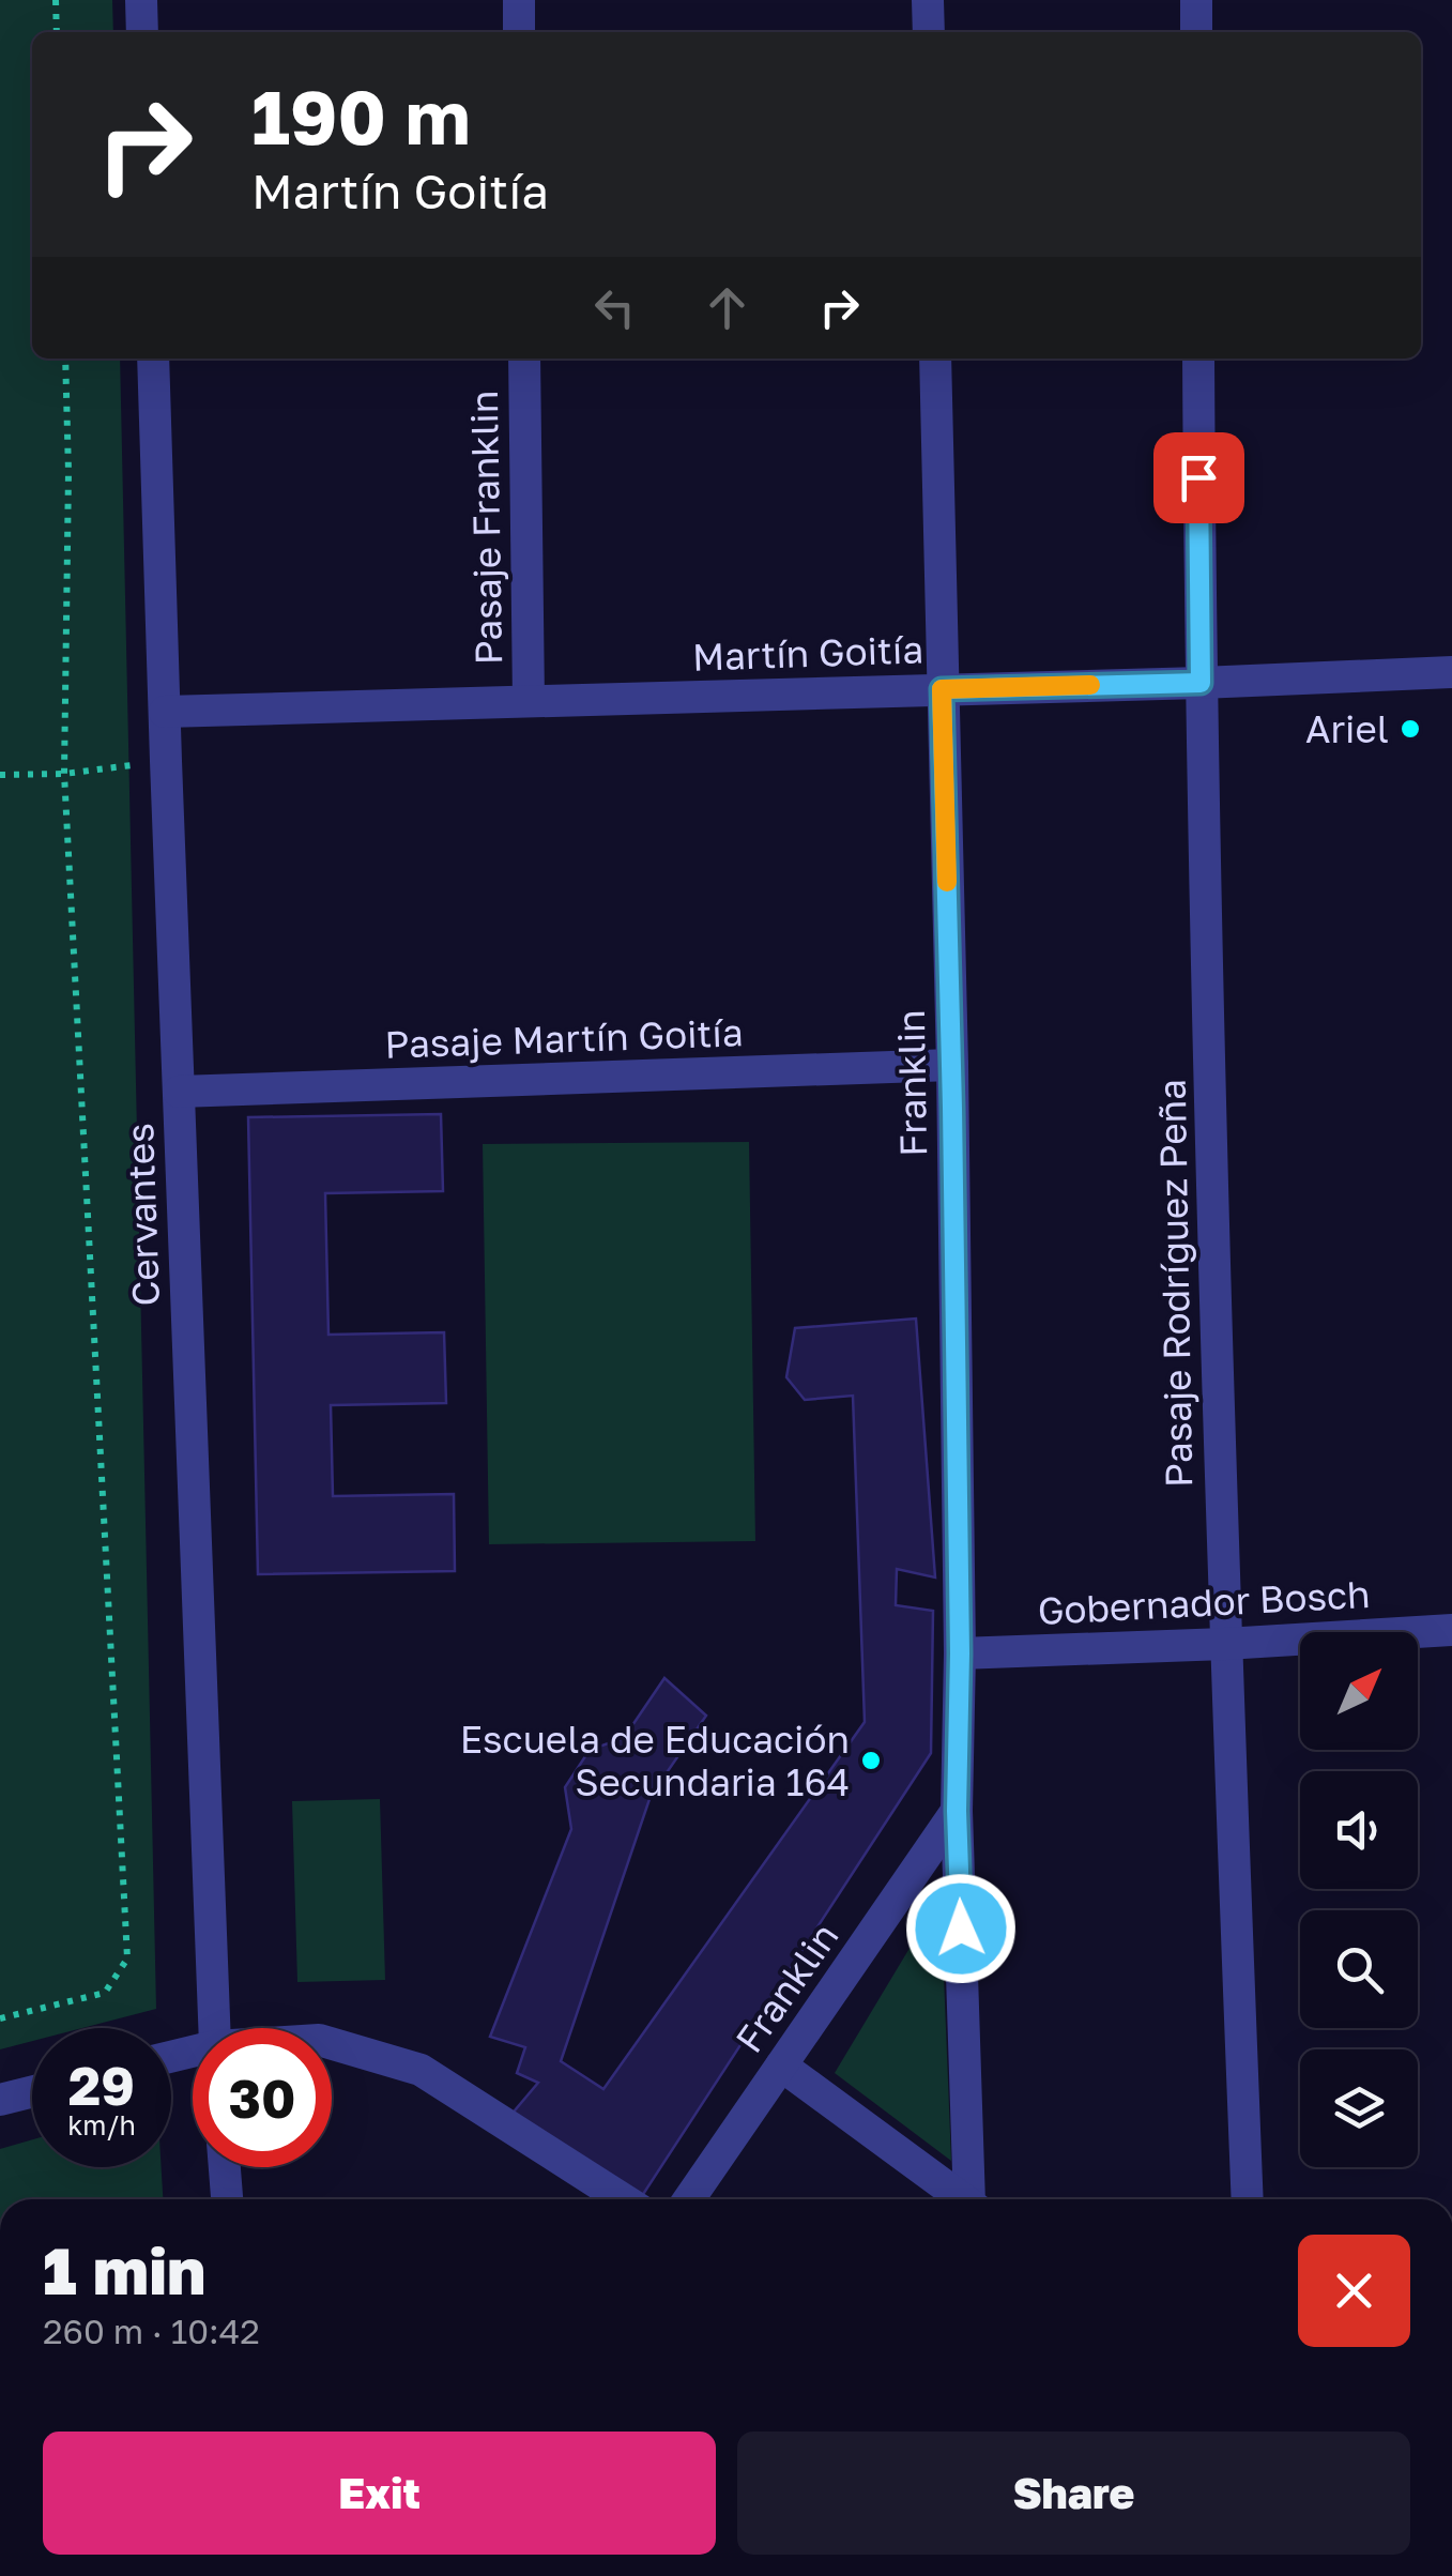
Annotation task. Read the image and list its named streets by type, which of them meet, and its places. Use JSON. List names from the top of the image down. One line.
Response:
{"streets":{"street":["Pasaje Franklin","Martín Goitía","Pasaje Martín Goitía","Franklin","Cervantes","Pasaje Rodríguez Peña","Gobernador Bosch"]},"crossings":[["Pasaje Franklin","Martín Goitía"],["Martín Goitía","Franklin"],["Martín Goitía","Cervantes"],["Martín Goitía","Pasaje Rodríguez Peña"],["Pasaje Martín Goitía","Franklin"],["Pasaje Martín Goitía","Cervantes"],["Franklin","Gobernador Bosch"],["Pasaje Rodríguez Peña","Gobernador Bosch"]],"places":["Ariel","Escuela de Educación Secundaria 164"],"north":"top right","page":{"turn":["190 m","Martín Goitía"],"speed":"29 km/h","limit":"30","heading":["1 min","260 m · 10:42"],"buttons":["Exit","Share"]}}
